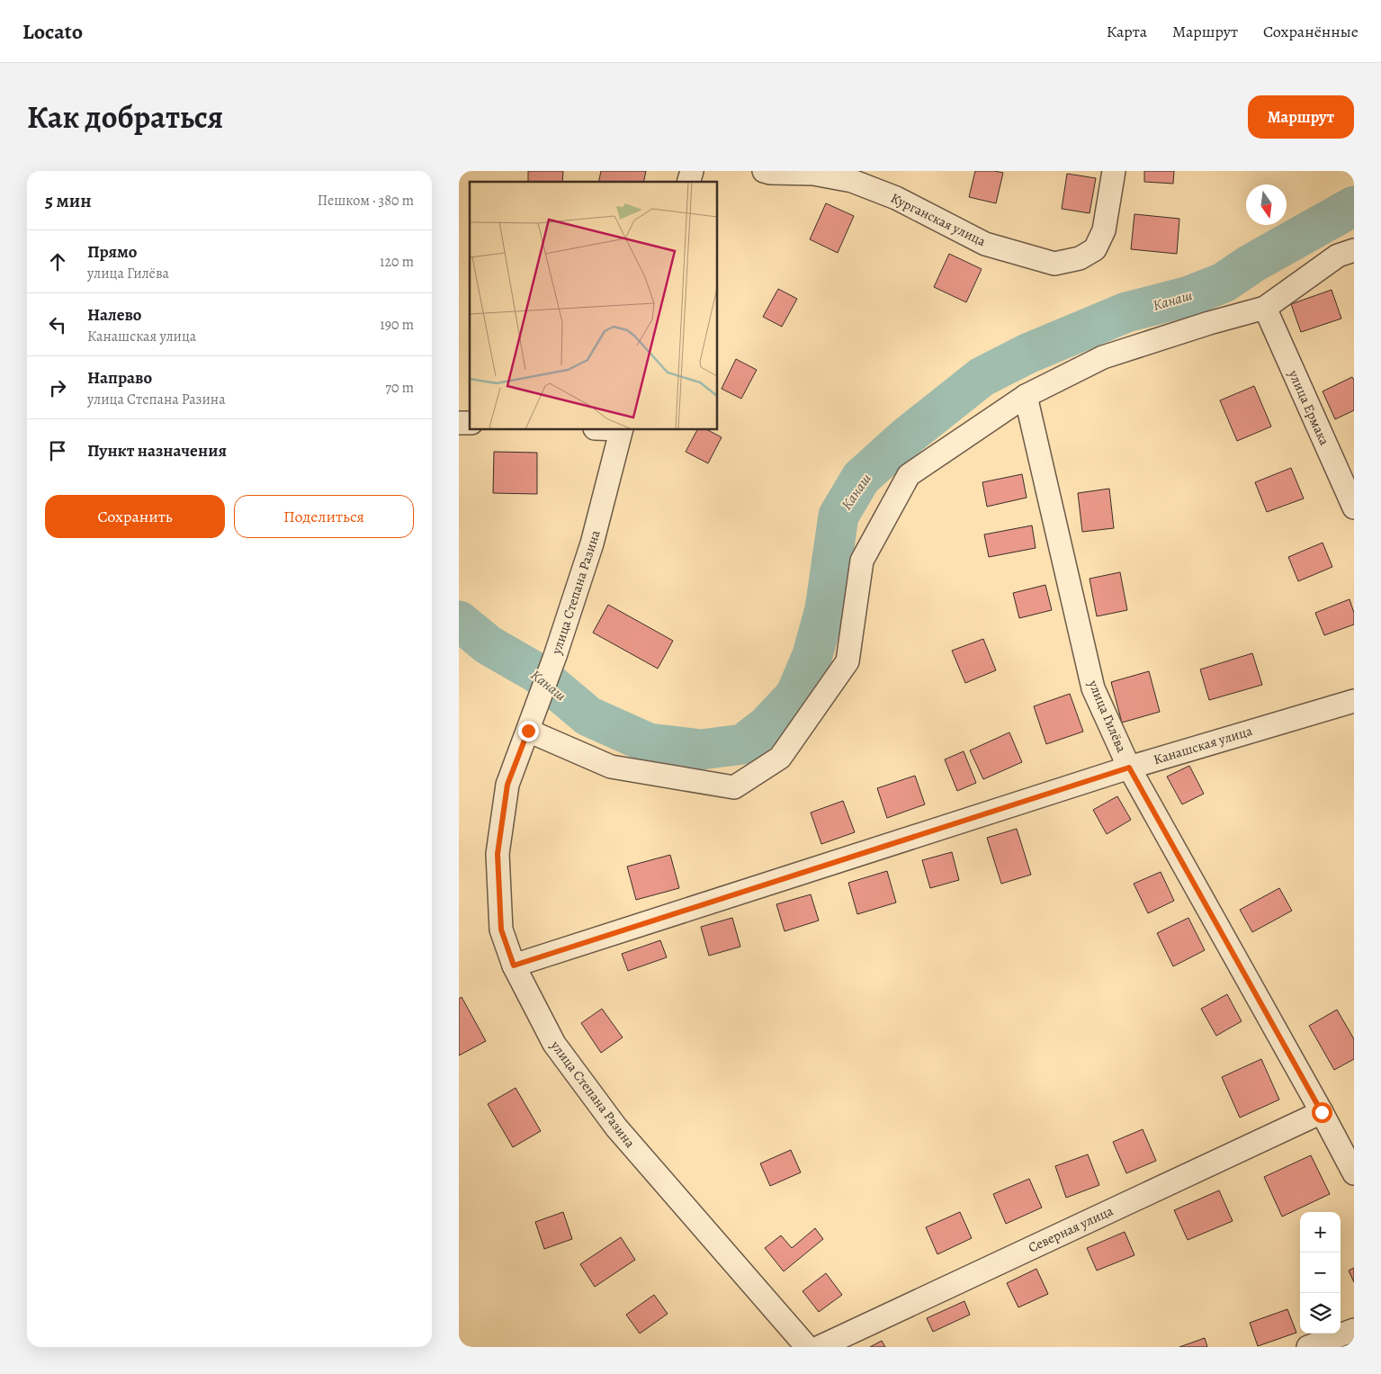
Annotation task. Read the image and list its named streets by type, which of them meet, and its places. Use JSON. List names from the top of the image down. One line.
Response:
{"streets":{"street":["Курганская улица","улица Ермака","улица Степана Разина","улица Гилёва","Канашская улица","Северная улица"]},"crossings":[["улица Степана Разина","Канашская улица"],["улица Гилёва","Канашская улица"],["улица Гилёва","Северная улица"]],"water":["Канаш"],"north":"bottom","page":{"header":"Locato","nav":["Карта","Маршрут","Сохранённые"],"title":"Как добраться","buttons":["Маршрут",["Сохранить","Поделиться"]],"heading":["5 мин","Пешком · 380 m"],"list":[["Прямо","улица Гилёва","120 m"],["Налево","Канашская улица","190 m"],["Направо","улица Степана Разина","70 m"],"Пункт назначения"],"map_buttons":["+","−"]}}
